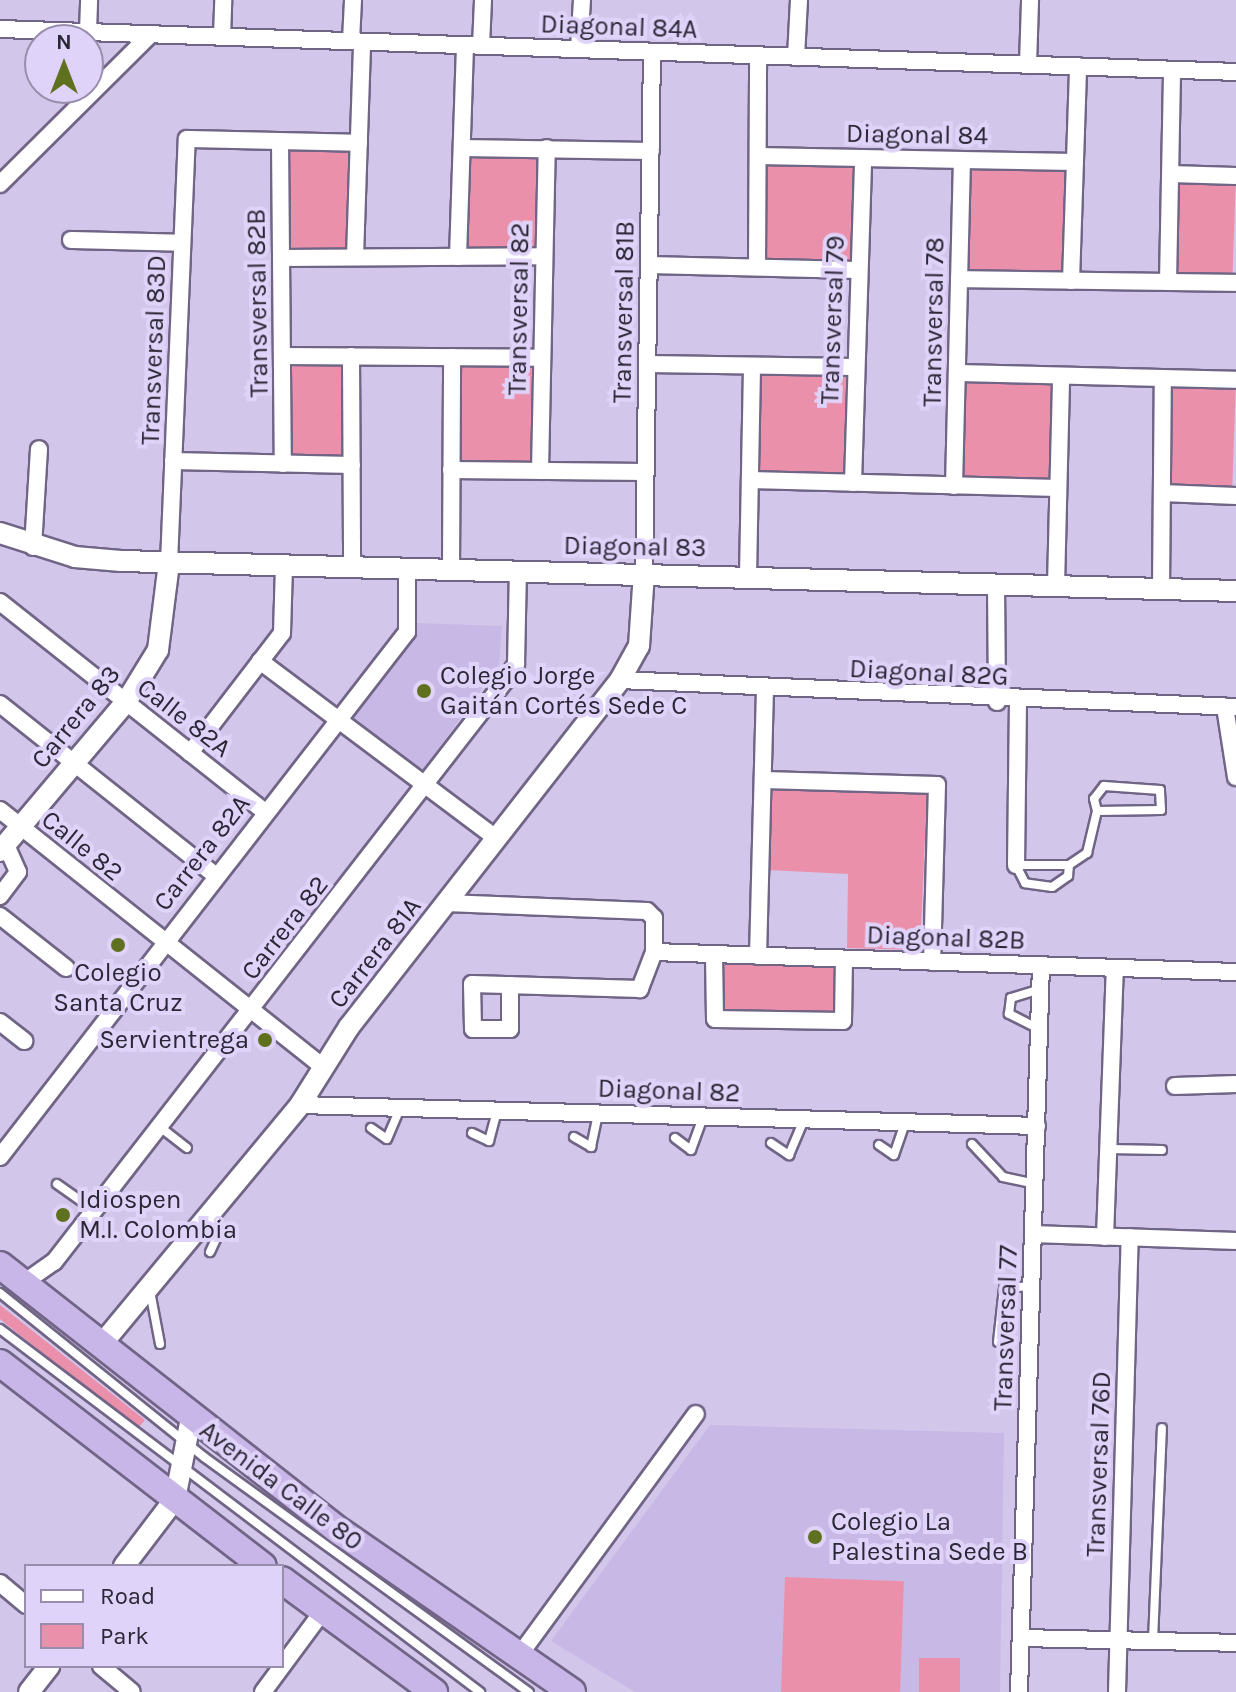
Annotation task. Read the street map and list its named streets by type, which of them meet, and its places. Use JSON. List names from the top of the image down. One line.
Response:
{"streets":{"highway":["Avenida Calle 80"],"street":["Diagonal 84A","Diagonal 84","Transversal 82B","Transversal 82","Transversal 81B","Transversal 79","Transversal 78","Transversal 83D","Diagonal 83","Diagonal 82G","Carrera 83","Calle 82A","Calle 82","Carrera 82A","Carrera 82","Diagonal 82B","Carrera 81A","Diagonal 82","Transversal 77","Transversal 76D"]},"crossings":[["Diagonal 84A","Transversal 81B"],["Diagonal 84","Transversal 79"],["Diagonal 84","Transversal 78"],["Transversal 82B","Transversal 83D"],["Transversal 81B","Diagonal 83"],["Transversal 81B","Carrera 81A"],["Transversal 83D","Diagonal 83"],["Transversal 83D","Carrera 83"],["Diagonal 83","Carrera 83"],["Diagonal 83","Carrera 82A"],["Diagonal 83","Carrera 82"],["Diagonal 83","Carrera 81A"],["Diagonal 82G","Carrera 81A"],["Carrera 83","Calle 82A"],["Carrera 83","Calle 82"],["Calle 82A","Carrera 82A"],["Calle 82","Carrera 82A"],["Calle 82","Carrera 82"],["Calle 82","Carrera 81A"],["Carrera 82","Avenida Calle 80"],["Diagonal 82B","Transversal 77"],["Carrera 81A","Diagonal 82"],["Carrera 81A","Avenida Calle 80"],["Diagonal 82","Transversal 77"]],"places":["Colegio Jorge Gaitán Cortés Sede C","Colegio Santa Cruz","Servientrega","Idiospen M.I. Colombia","Colegio La Palestina Sede B"],"legend":["Road","Park"],"north":"top"}
